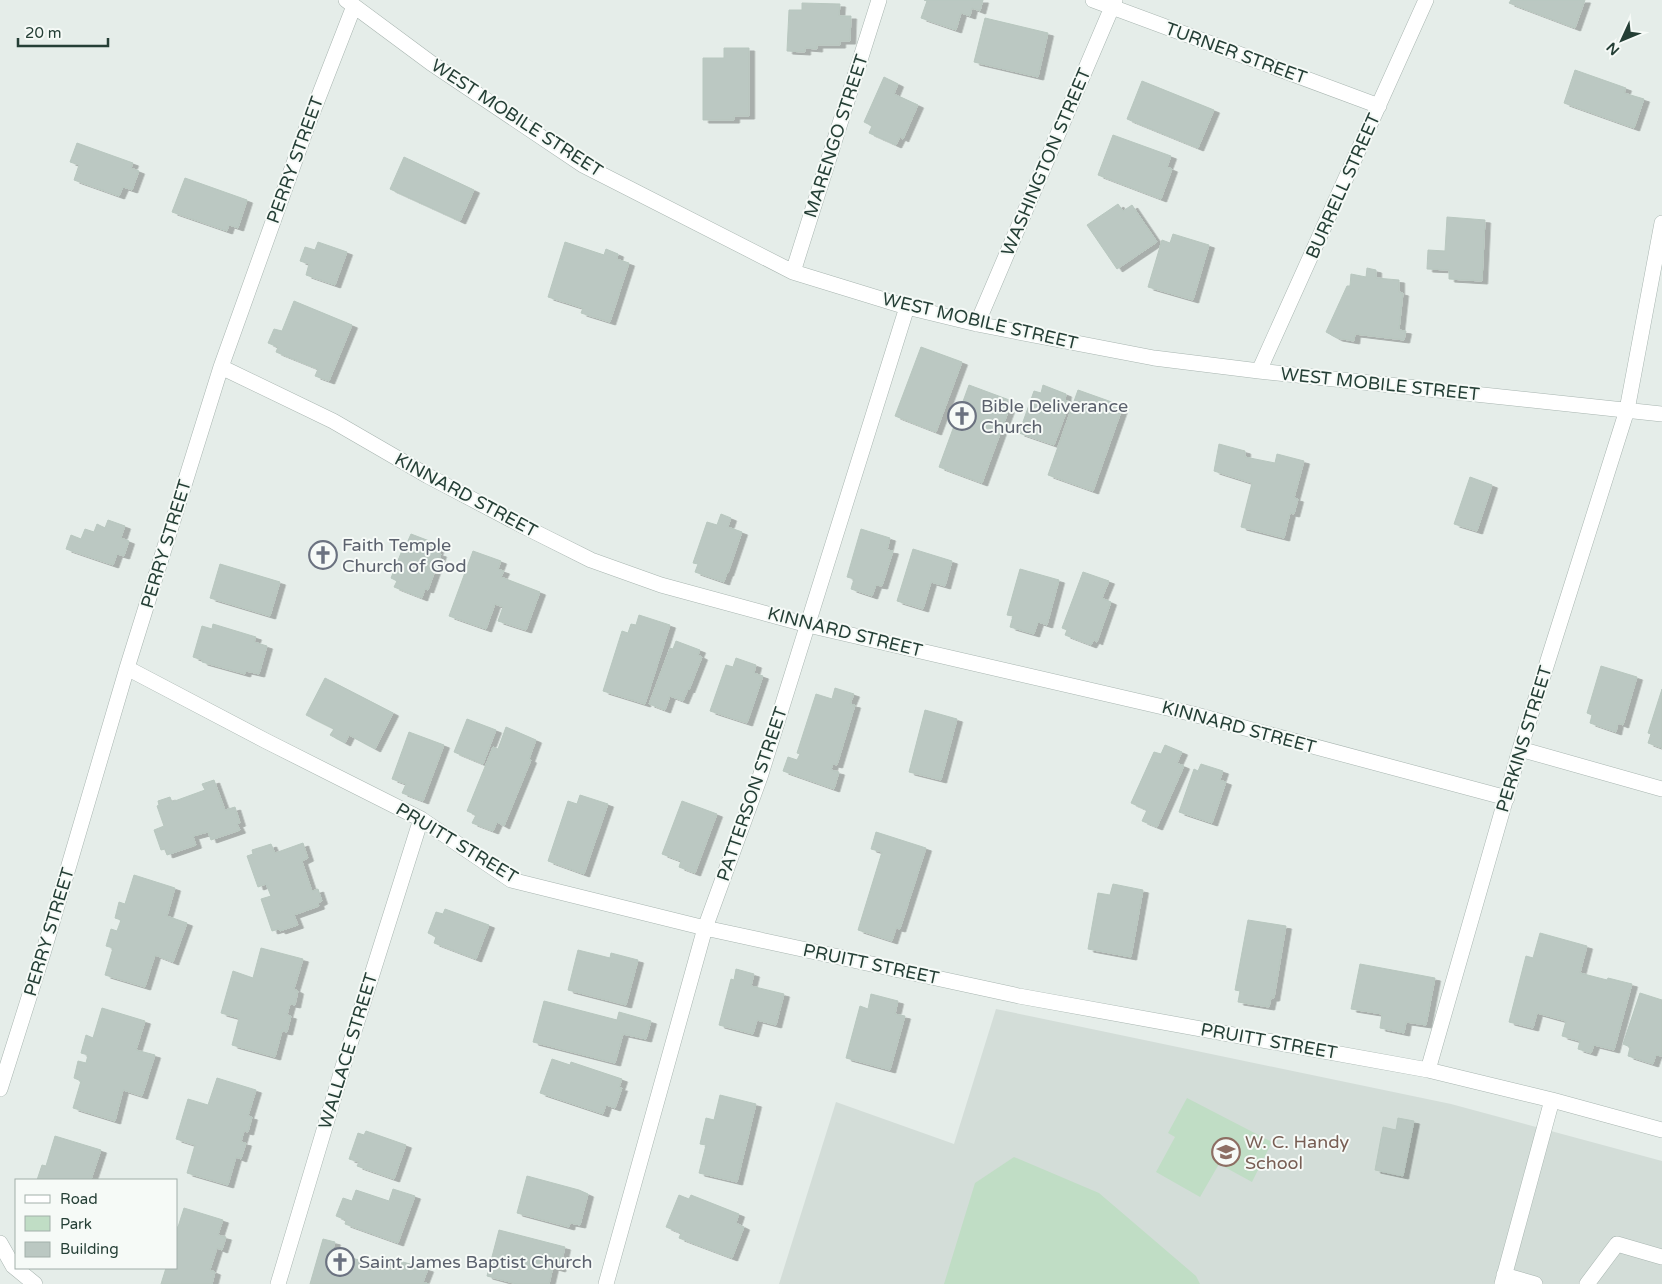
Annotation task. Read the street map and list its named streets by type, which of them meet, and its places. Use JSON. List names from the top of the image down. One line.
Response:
{"streets":{"street":["TURNER STREET","WEST MOBILE STREET","MARENGO STREET","PERRY STREET","WASHINGTON STREET","BURRELL STREET","KINNARD STREET","PERKINS STREET","PATTERSON STREET","PRUITT STREET","WALLACE STREET"]},"crossings":[["TURNER STREET","WASHINGTON STREET"],["TURNER STREET","BURRELL STREET"],["WEST MOBILE STREET","MARENGO STREET"],["WEST MOBILE STREET","PERRY STREET"],["WEST MOBILE STREET","WASHINGTON STREET"],["WEST MOBILE STREET","BURRELL STREET"],["WEST MOBILE STREET","PERKINS STREET"],["WEST MOBILE STREET","PATTERSON STREET"],["PERRY STREET","KINNARD STREET"],["PERRY STREET","PRUITT STREET"],["KINNARD STREET","PERKINS STREET"],["KINNARD STREET","PATTERSON STREET"],["PERKINS STREET","PRUITT STREET"],["PATTERSON STREET","PRUITT STREET"],["PRUITT STREET","WALLACE STREET"]],"places":{"church":["Bible Deliverance Church","Faith Temple Church of God","Saint James Baptist Church"],"school or university":["W. C. Handy School"]},"legend":["Road","Park","Building"],"scale_bar":"20 m","north":"bottom left"}
